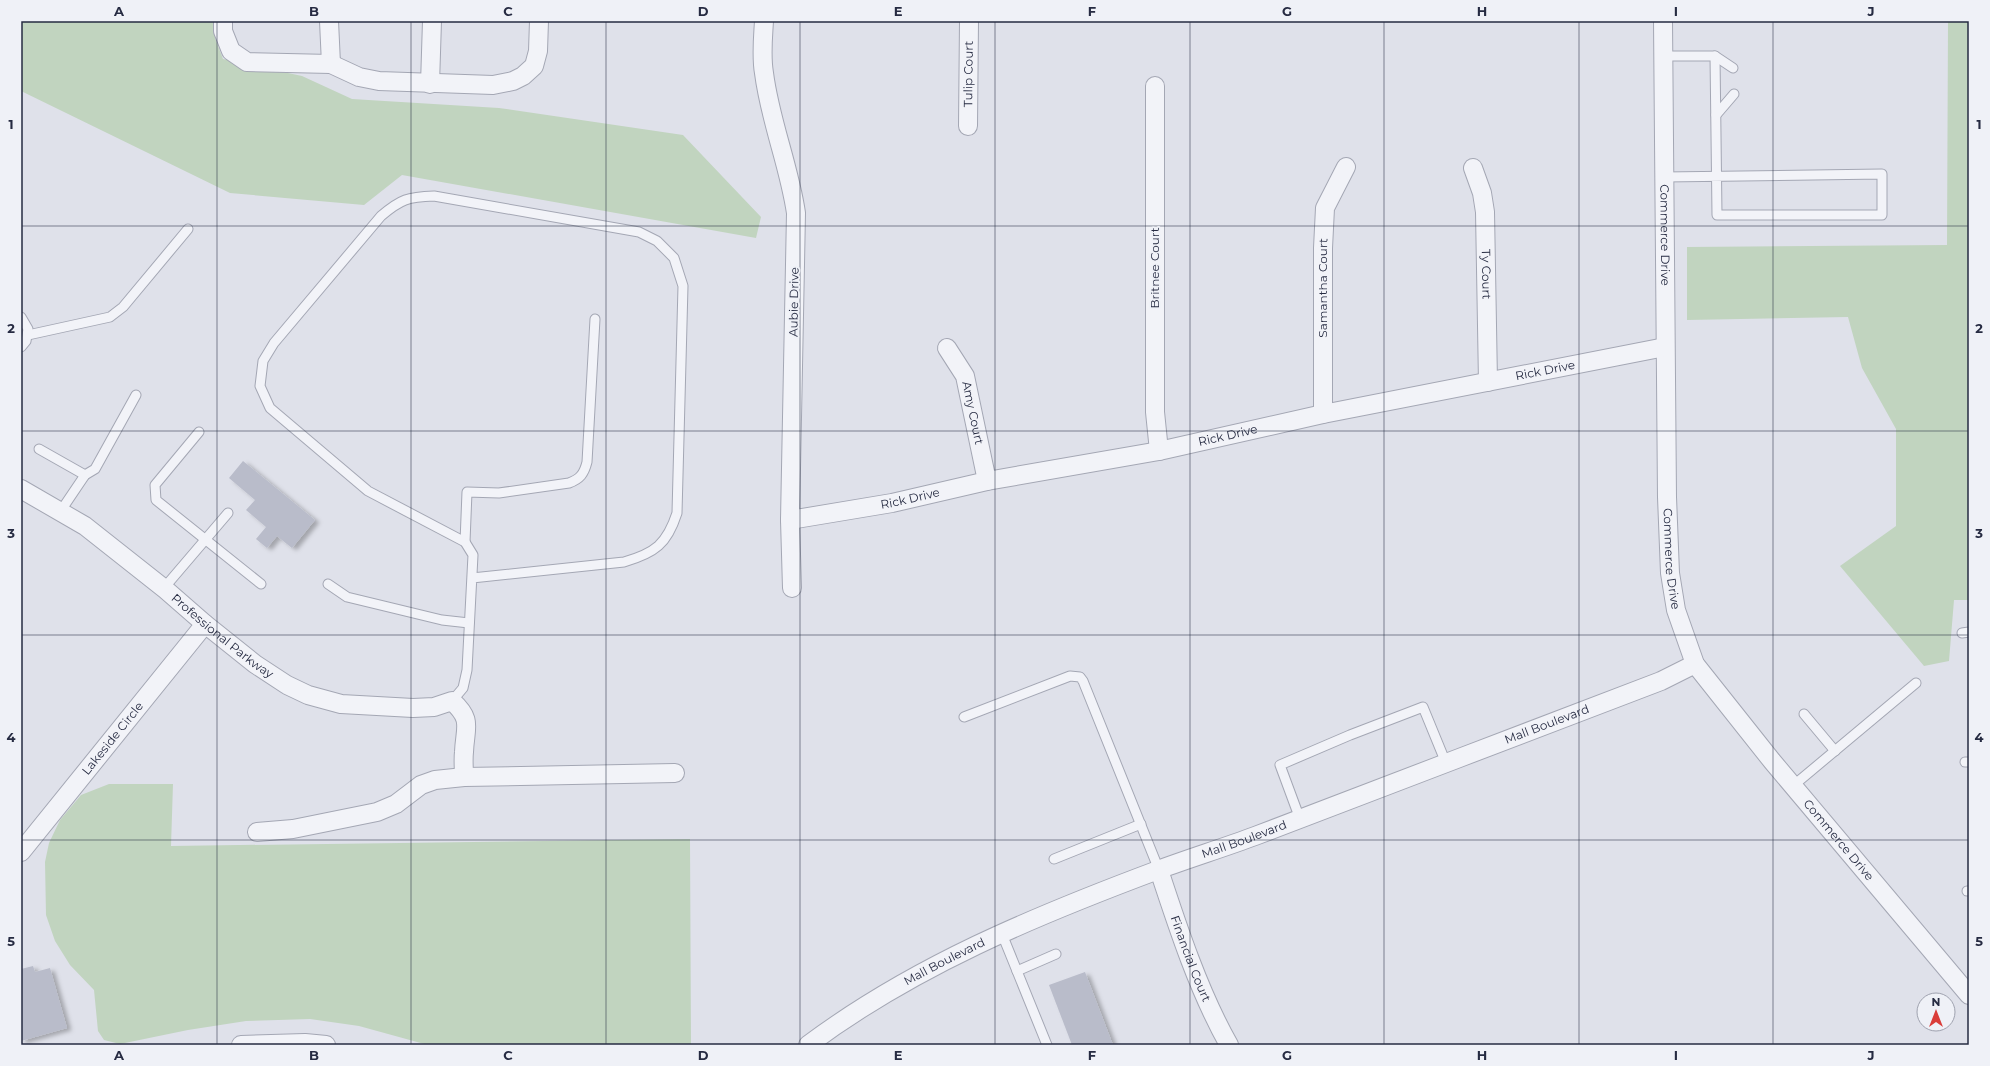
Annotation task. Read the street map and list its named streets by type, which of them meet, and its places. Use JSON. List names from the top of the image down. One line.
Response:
{"streets":{"street":["Tulip Court","Commerce Drive","Britnee Court","Ty Court","Samantha Court","Aubie Drive","Rick Drive","Amy Court","Professional Parkway","Mall Boulevard","Lakeside Circle","Financial Court"]},"crossings":[["Commerce Drive","Rick Drive"],["Commerce Drive","Mall Boulevard"],["Britnee Court","Rick Drive"],["Ty Court","Rick Drive"],["Samantha Court","Rick Drive"],["Aubie Drive","Rick Drive"],["Rick Drive","Amy Court"],["Professional Parkway","Lakeside Circle"],["Mall Boulevard","Financial Court"]],"north":"top","grid":{"columns":["A","B","C","D","E","F","G","H","I","J"],"rows":["1","2","3","4","5"]}}
